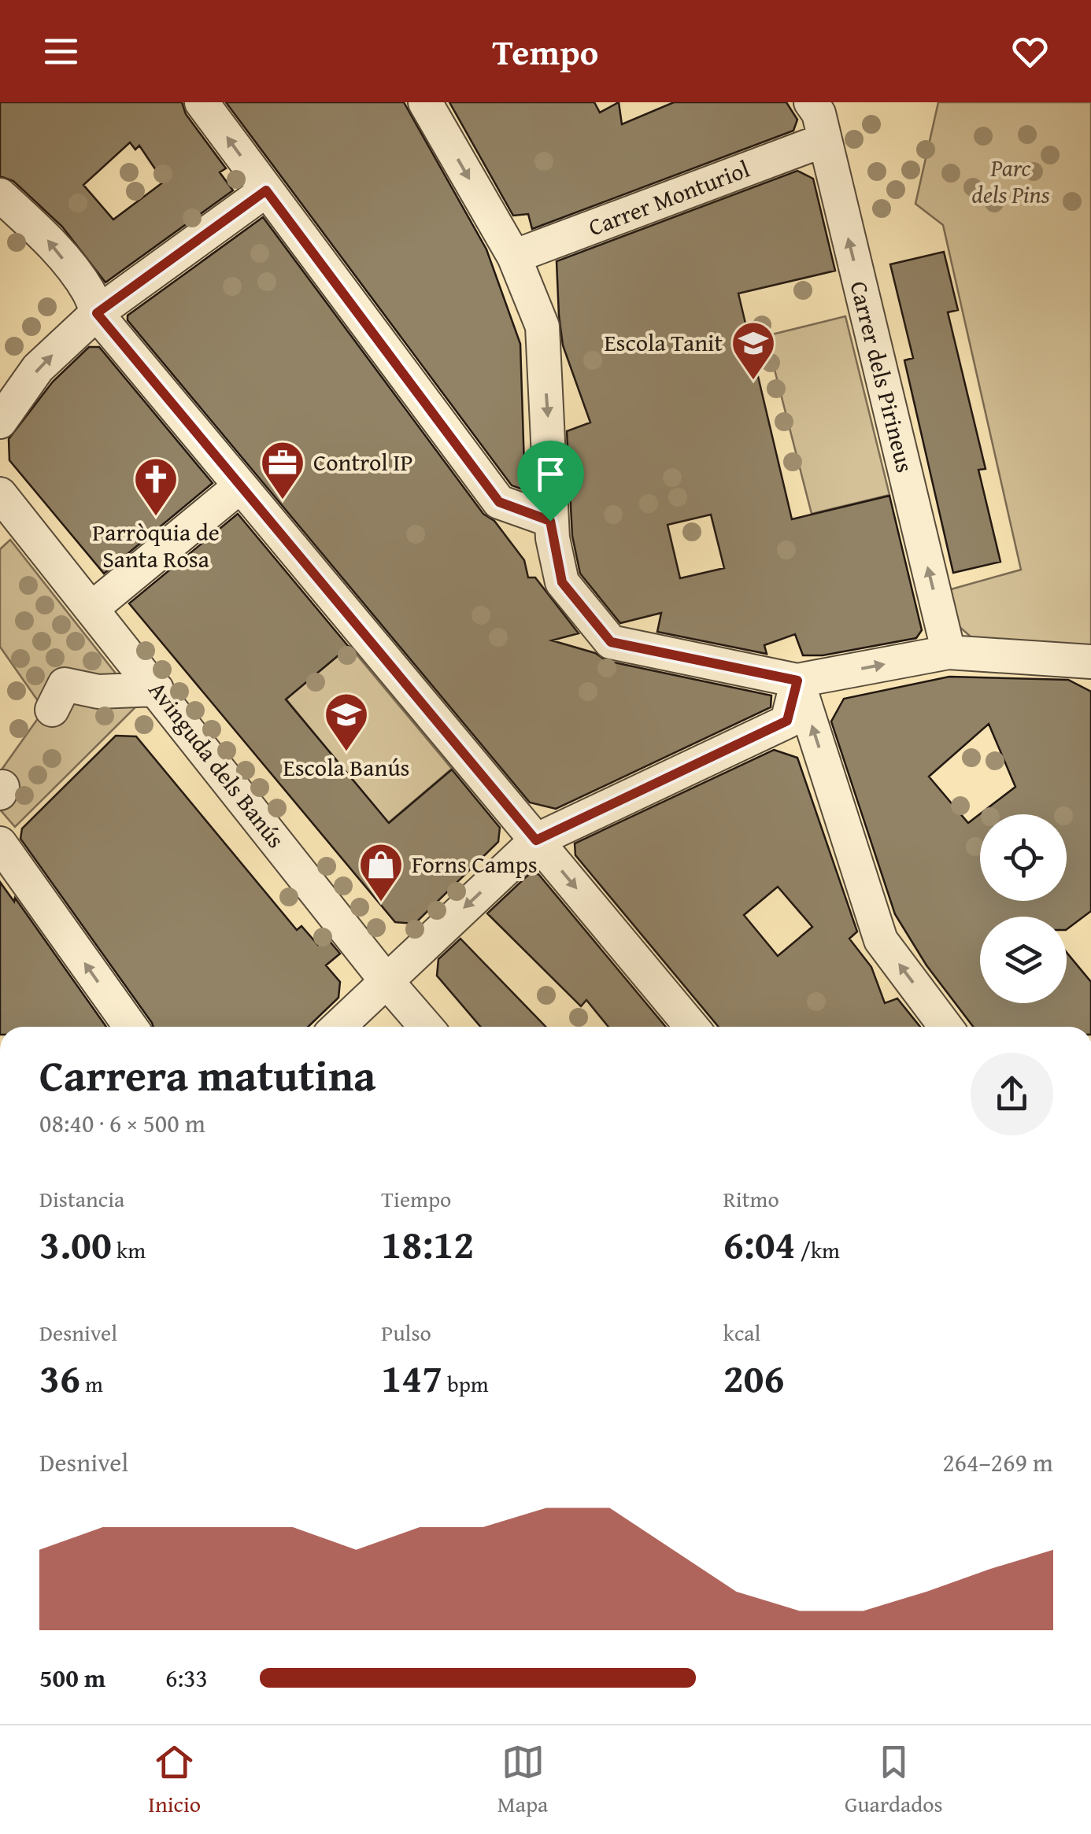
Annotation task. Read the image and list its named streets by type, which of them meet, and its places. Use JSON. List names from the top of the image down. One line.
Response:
{"streets":{"street":["Carrer Monturiol","Carrer dels Pirineus","Avinguda dels Banús"]},"crossings":[["Carrer Monturiol","Carrer dels Pirineus"]],"one_way":["Carrer dels Pirineus"],"parks":["Parc dels Pins"],"places":{"school or university":["Escola Tanit","Escola Banús"],"office":["Control IP"],"church":["Parròquia de Santa Rosa"],"shop":["Forns Camps"]},"page":{"header":"Tempo","heading":["Carrera matutina","08:40 · 6 × 500 m"],"stats":[["Distancia","3.00 km"],["Tiempo","18:12"],["Ritmo","6:04 /km"],["Desnivel","36 m"],["Pulso","147 bpm"],["kcal","206"]],"chart":["Desnivel","264–269 m"],"list":[{"name":"500 m","note":"6:33"}],"tabs":["Inicio","Mapa","Guardados"]}}
